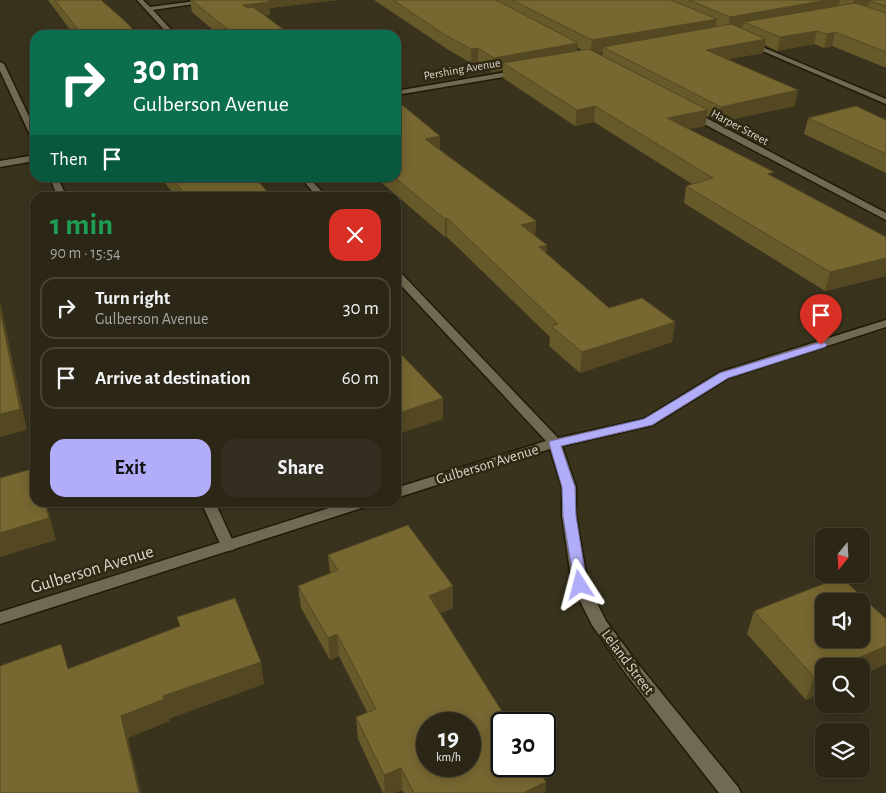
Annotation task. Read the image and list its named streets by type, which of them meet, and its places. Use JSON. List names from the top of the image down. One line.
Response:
{"streets":{"street":["Pershing Avenue","Harper Street","Gulberson Avenue","Leland Street"]},"crossings":[["Gulberson Avenue","Leland Street"]],"north":"bottom","page":{"turn":["30 m","Gulberson Avenue"],"then":"Then","heading":["1 min","90 m · 15:54"],"list":[{"name":"Turn right","note":"Gulberson Avenue","value":"30 m"},{"name":"Arrive at destination","value":"60 m"}],"buttons":["Exit","Share"],"speed":"19 km/h","limit":"30"}}
